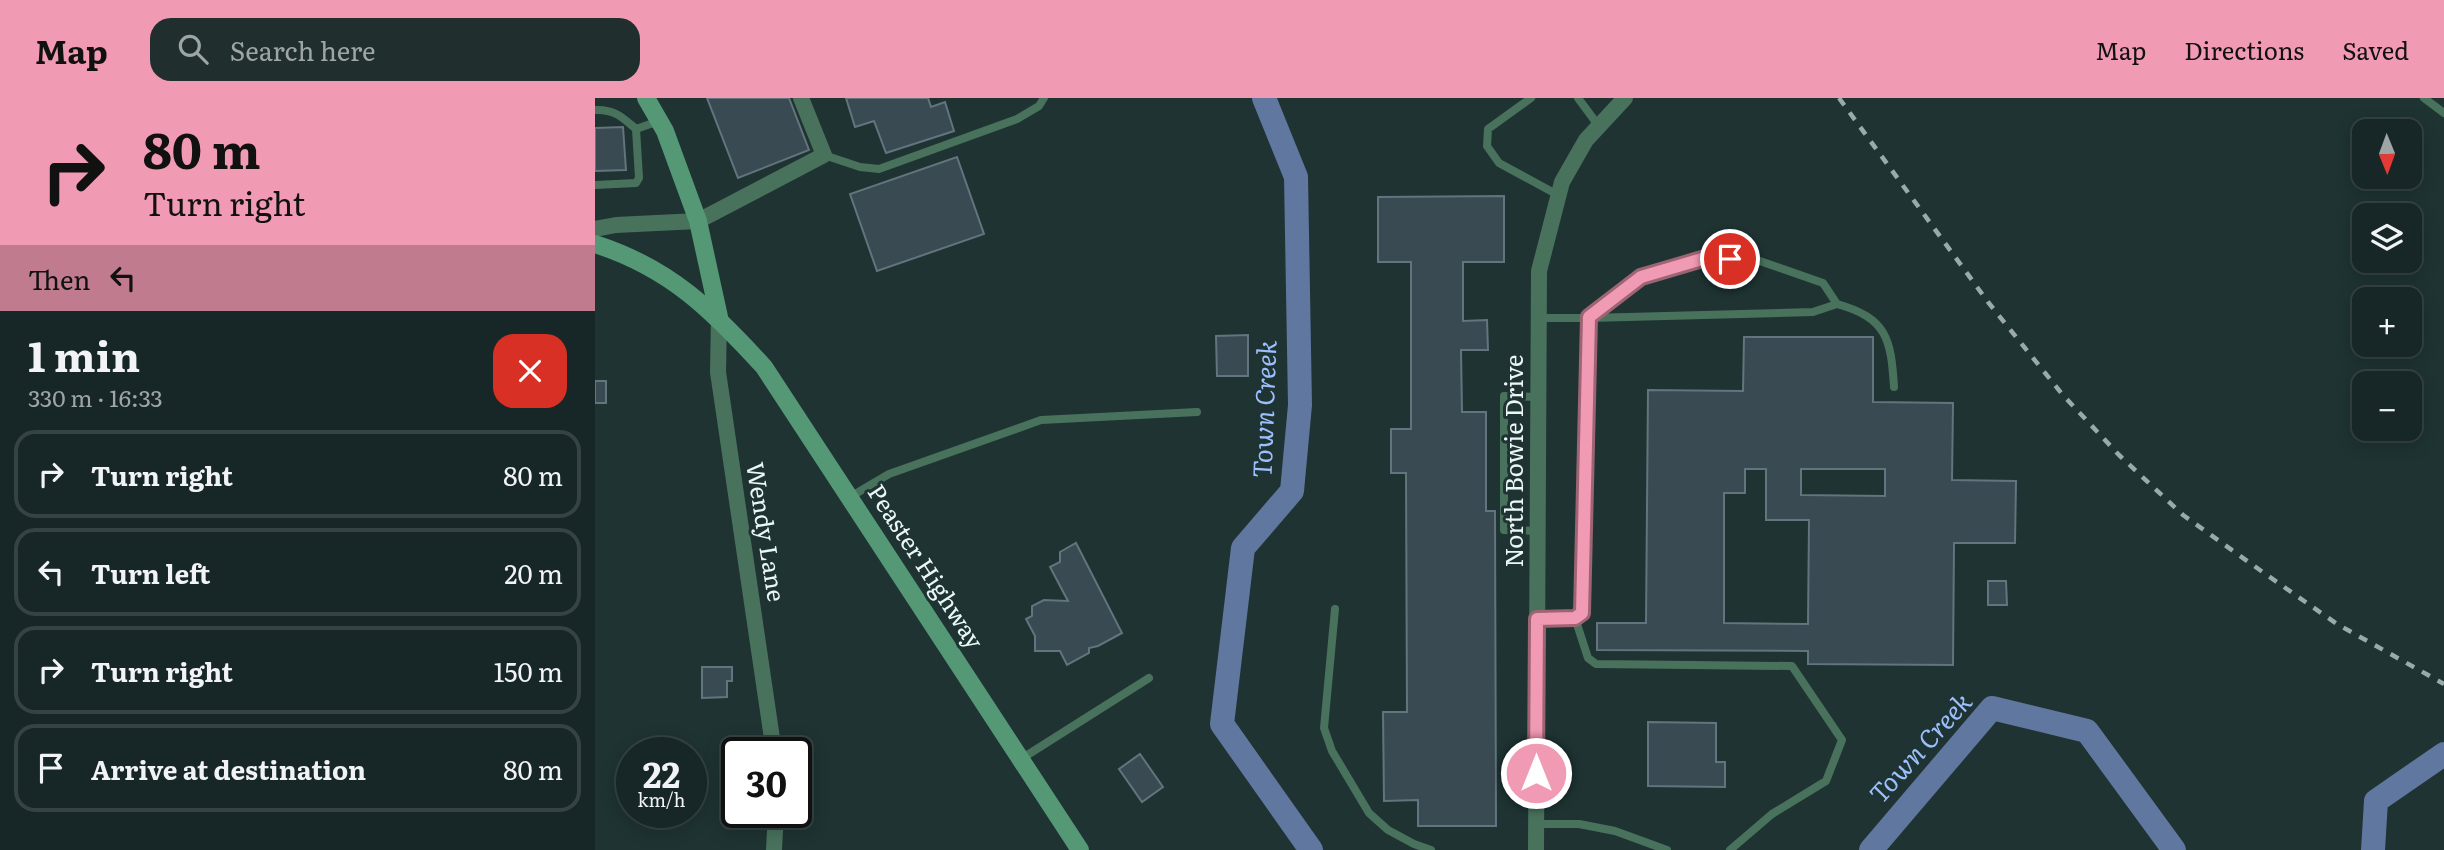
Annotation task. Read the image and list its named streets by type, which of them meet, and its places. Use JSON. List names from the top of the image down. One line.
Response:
{"streets":{"main road":["Peaster Highway"],"street":["North Bowie Drive","Wendy Lane"]},"crossings":[["Wendy Lane","Peaster Highway"]],"water":["Town Creek"],"north":"bottom","page":{"header":"Map","search":"Search here","nav":["Map","Directions","Saved"],"turn":["80 m","Turn right"],"map_buttons":["+","−"],"then":"Then","heading":["1 min","330 m · 16:33"],"list":[{"name":"Turn right","value":"80 m"},{"name":"Turn left","value":"20 m"},{"name":"Turn right","value":"150 m"},{"name":"Arrive at destination","value":"80 m"}],"speed":"22 km/h","limit":"30"}}
